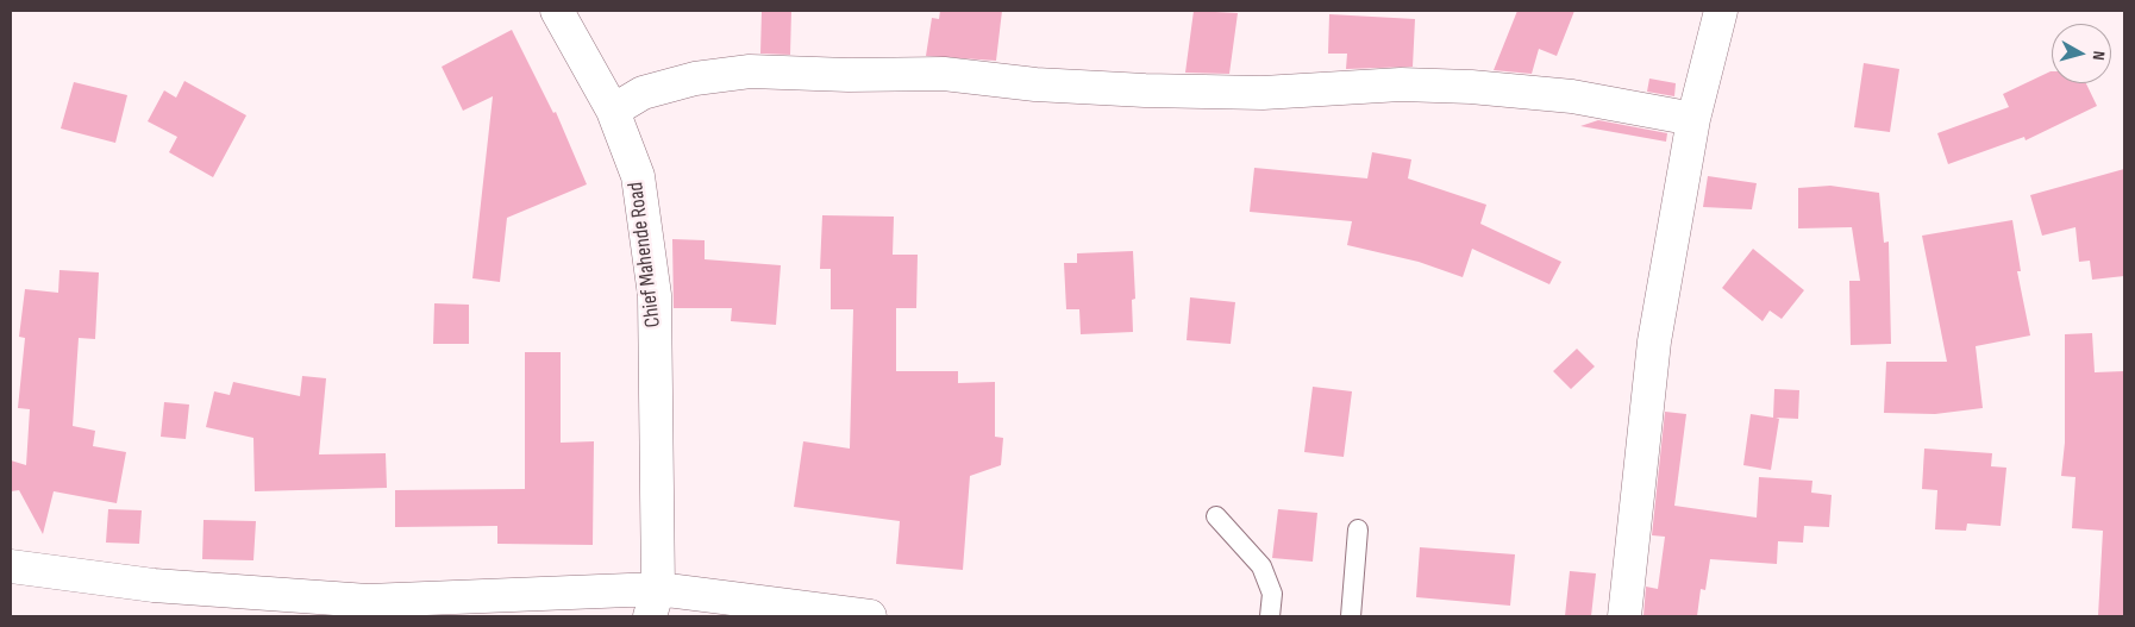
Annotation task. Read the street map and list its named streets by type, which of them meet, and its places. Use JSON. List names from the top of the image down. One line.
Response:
{"streets":{"street":["Chief Mahende Road"]},"north":"right"}
